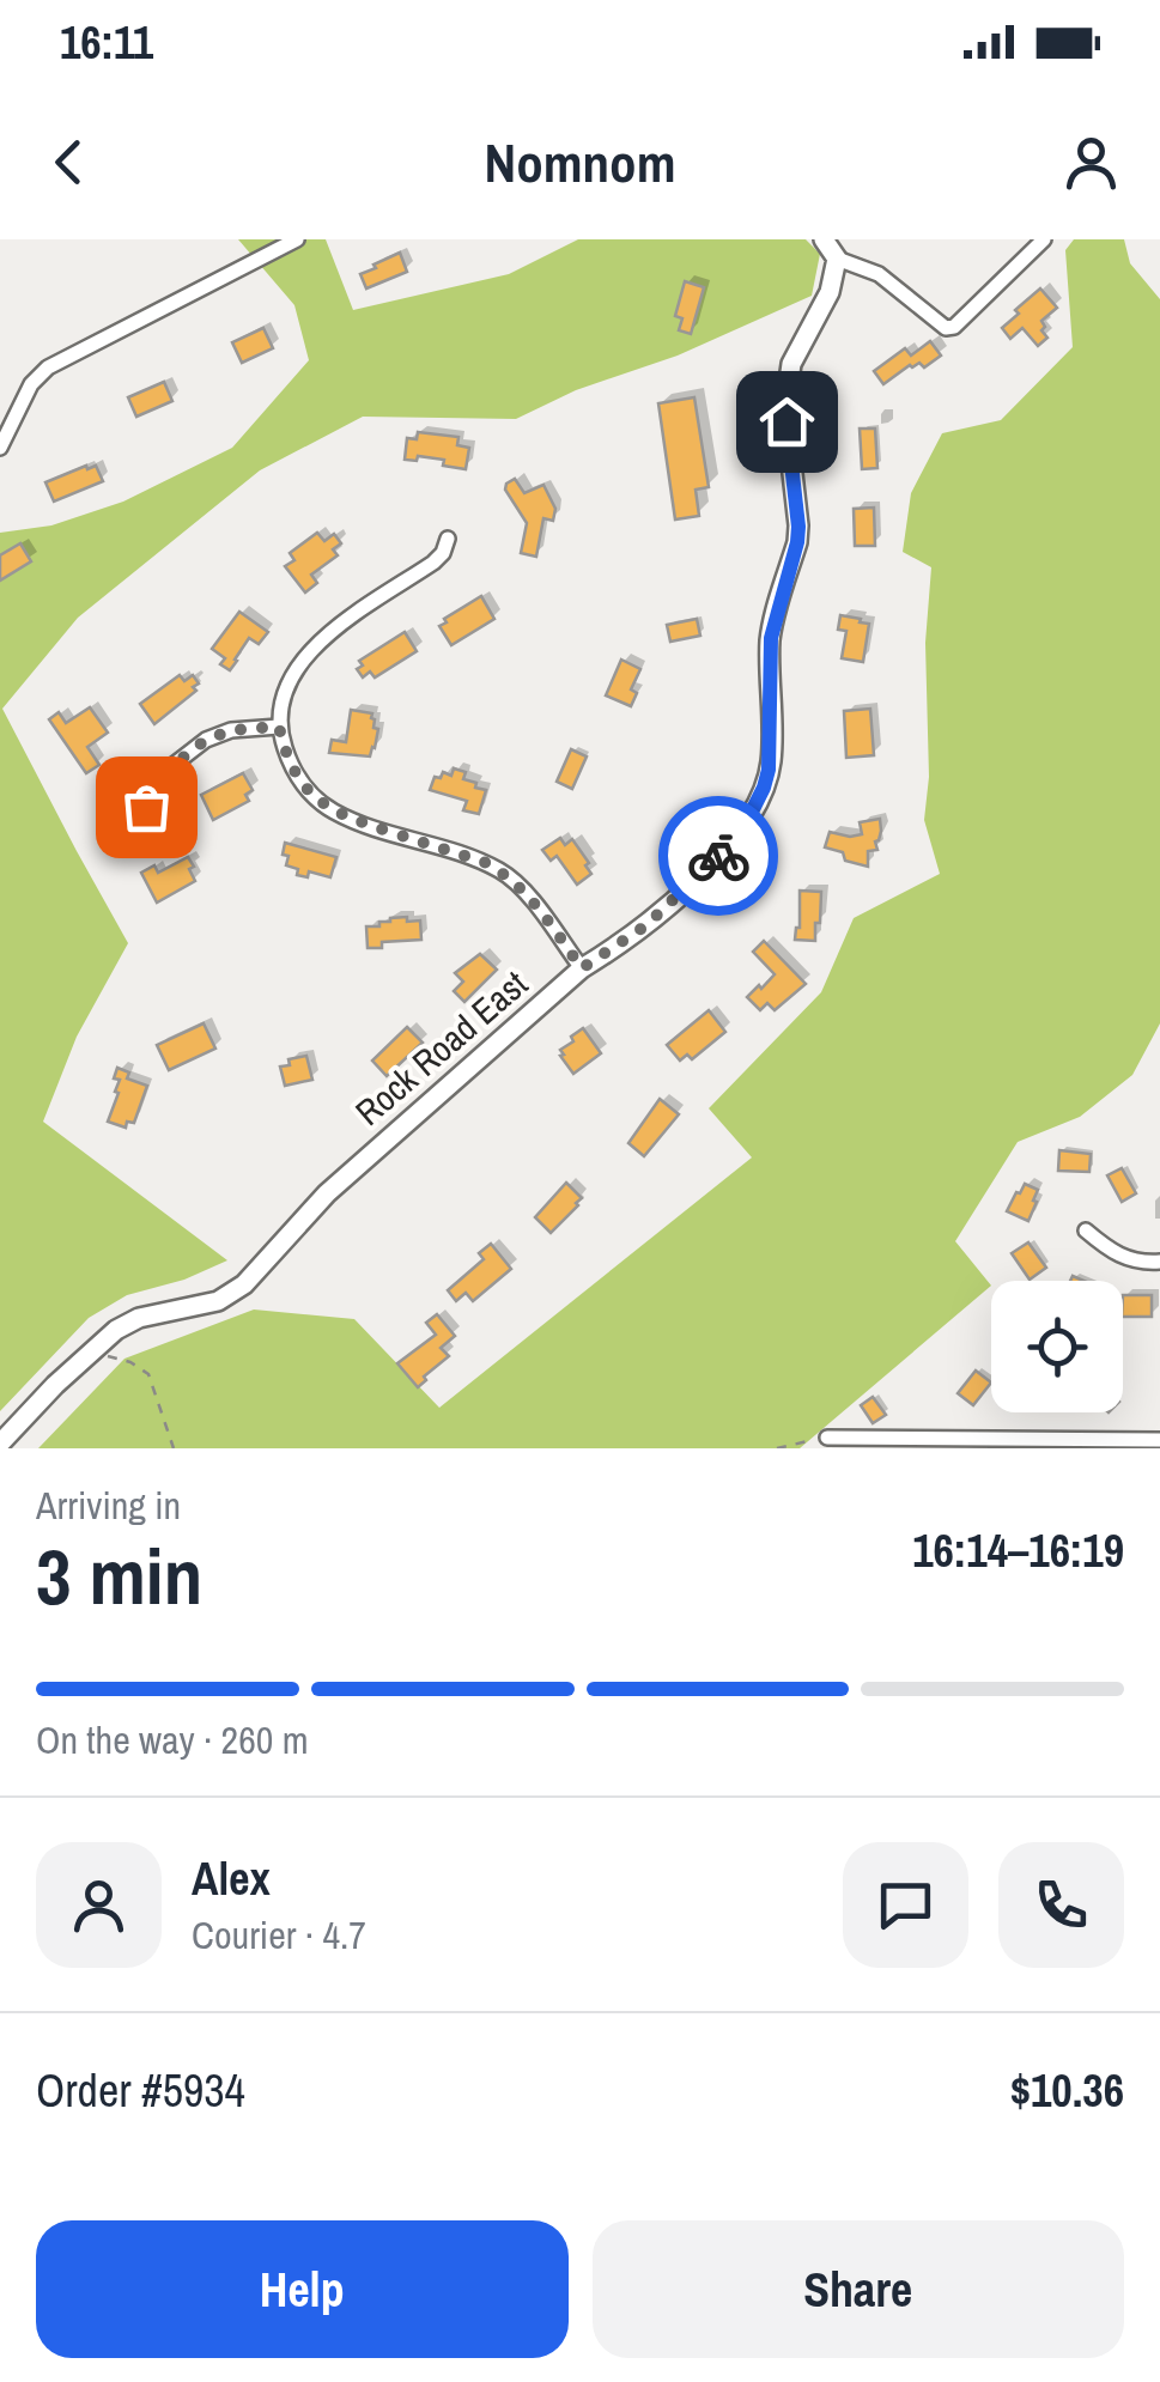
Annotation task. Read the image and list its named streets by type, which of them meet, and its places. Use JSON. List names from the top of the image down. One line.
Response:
{"streets":{"street":["Rock Road East"]},"page":{"status":"16:11","header":"Nomnom","heading":["3 min","Arriving in","16:14–16:19"],"panel":["Alex","Courier · 4.7","Order #5934","$10.36"],"bar":"On the way · 260 m","buttons":["Help","Share"]}}
